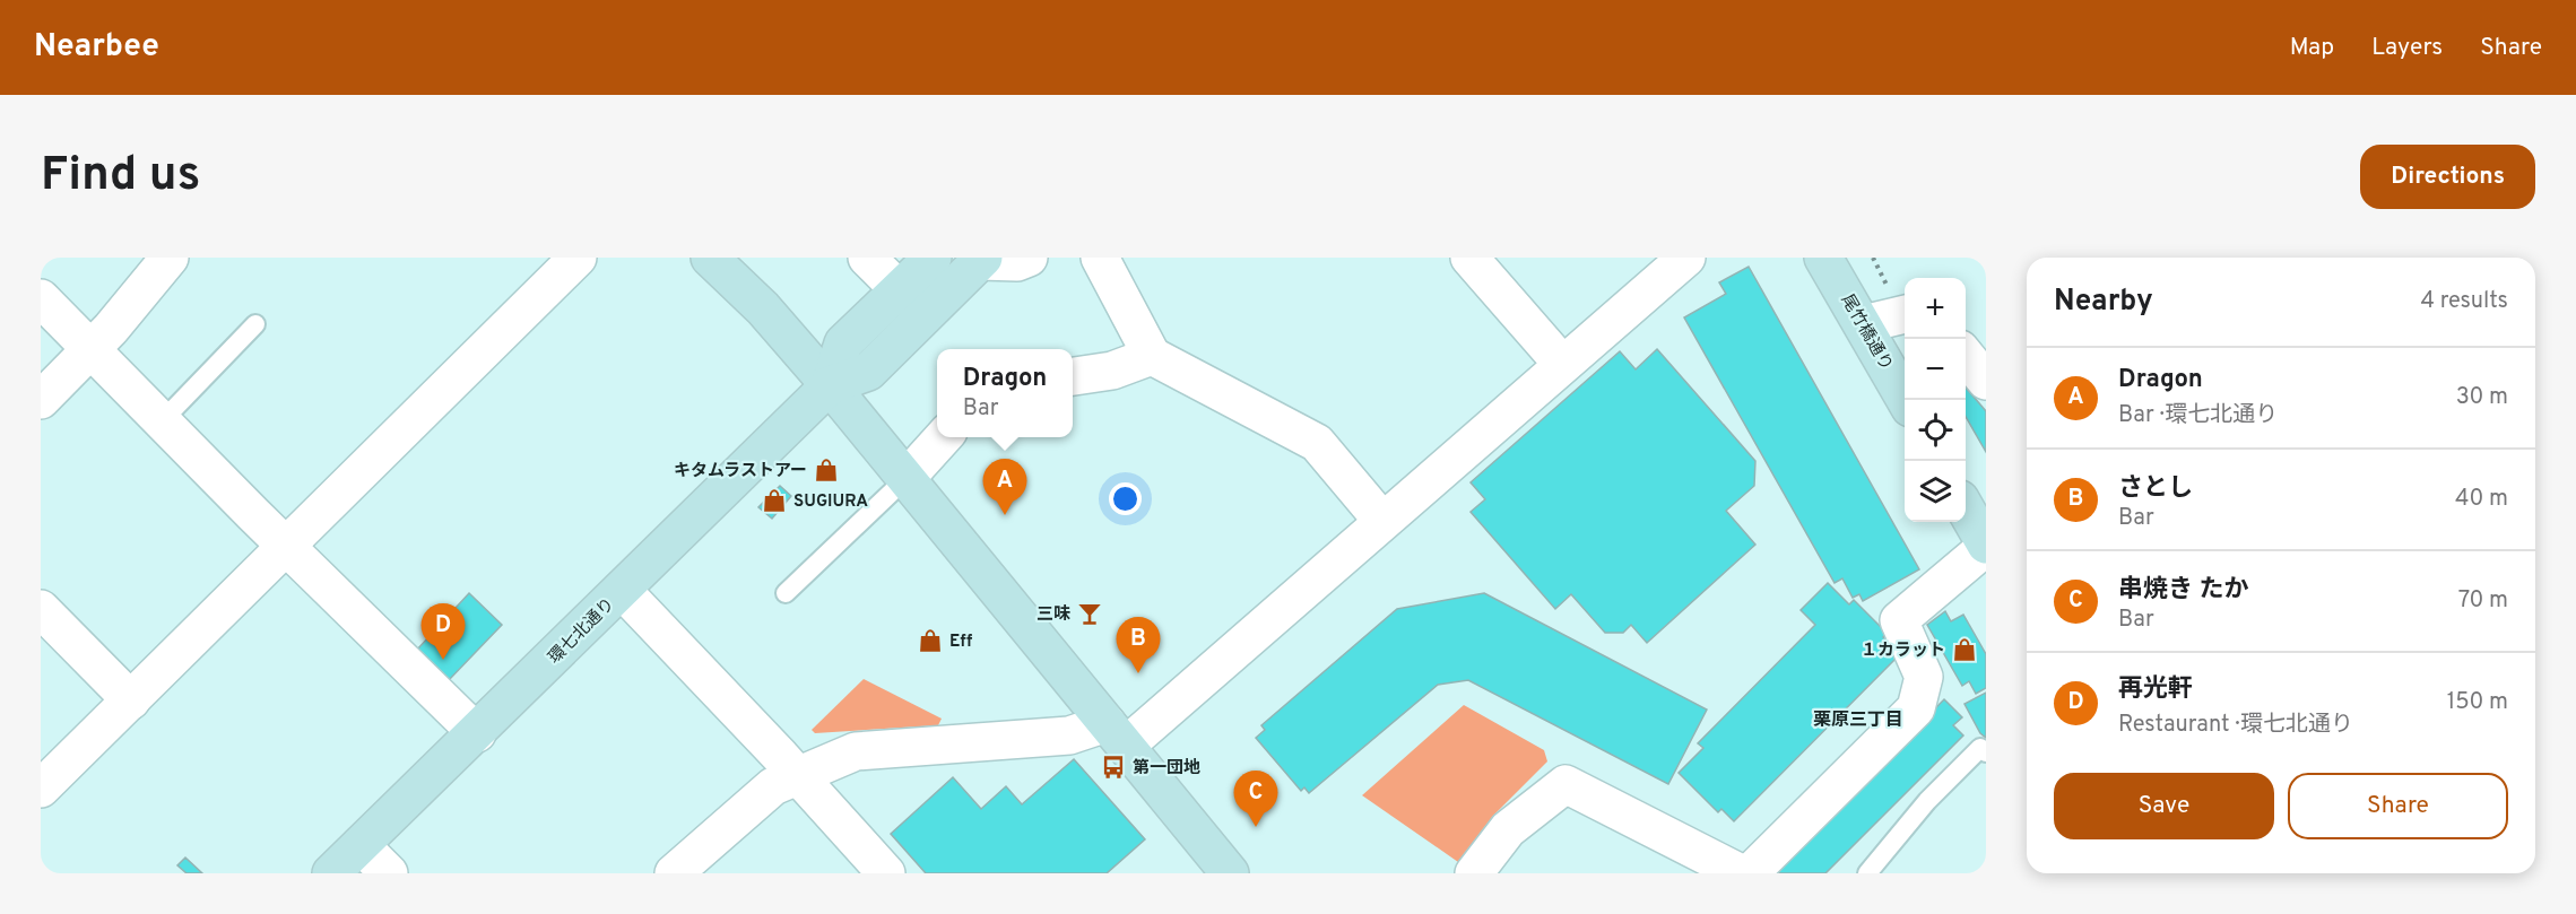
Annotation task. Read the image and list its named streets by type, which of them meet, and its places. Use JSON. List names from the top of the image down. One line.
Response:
{"streets":{"street":["尾竹橋通り","環七北通り"]},"districts":["栗原三丁目"],"places":{"shop":["キタムラストアー","SUGIURA","Eff","１カラット"],"bar":["三味"],"bus stop":["第一団地"]},"page":{"header":"Nearbee","nav":["Map","Layers","Share"],"buttons":["Directions",["Save","Share"]],"title":"Find us","heading":["Nearby","4 results"],"map_buttons":["+","−"],"list":[{"mark":"A","name":"Dragon","note":"Bar · 環七北通り","value":"30 m"},{"mark":"B","name":"さとし","note":"Bar","value":"40 m"},{"mark":"C","name":"串焼き たか","note":"Bar","value":"70 m"},{"mark":"D","name":"再光軒","note":"Restaurant · 環七北通り","value":"150 m"}],"popup":["Dragon","Bar"],"pins":["A","D","B","C"]}}
